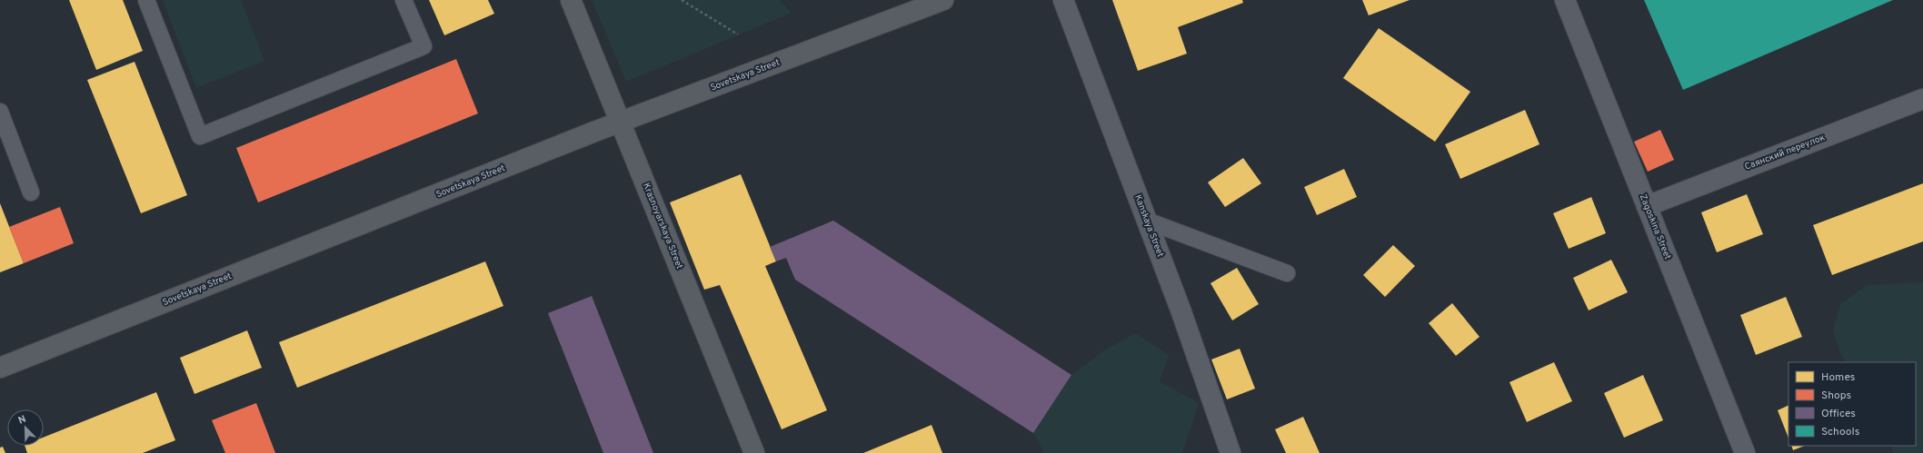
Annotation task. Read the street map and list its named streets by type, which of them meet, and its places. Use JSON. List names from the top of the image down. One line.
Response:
{"streets":{"main road":["Sovetskaya Street","Krasnoyarskaya Street"],"street":["Саянский переулок","Kanskaya Street","Zagoskina Street"]},"crossings":[["Sovetskaya Street","Krasnoyarskaya Street"],["Саянский переулок","Zagoskina Street"]],"legend":["Homes","Shops","Offices","Schools"],"north":"top left"}
